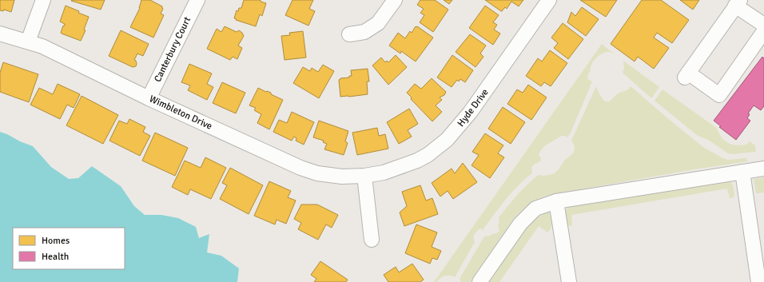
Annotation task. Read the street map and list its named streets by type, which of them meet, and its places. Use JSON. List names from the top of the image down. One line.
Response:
{"streets":{"street":["Canterbury Court","Hyde Drive","Wimbleton Drive"]},"crossings":[["Canterbury Court","Wimbleton Drive"],["Hyde Drive","Wimbleton Drive"]],"legend":["Homes","Health"]}
